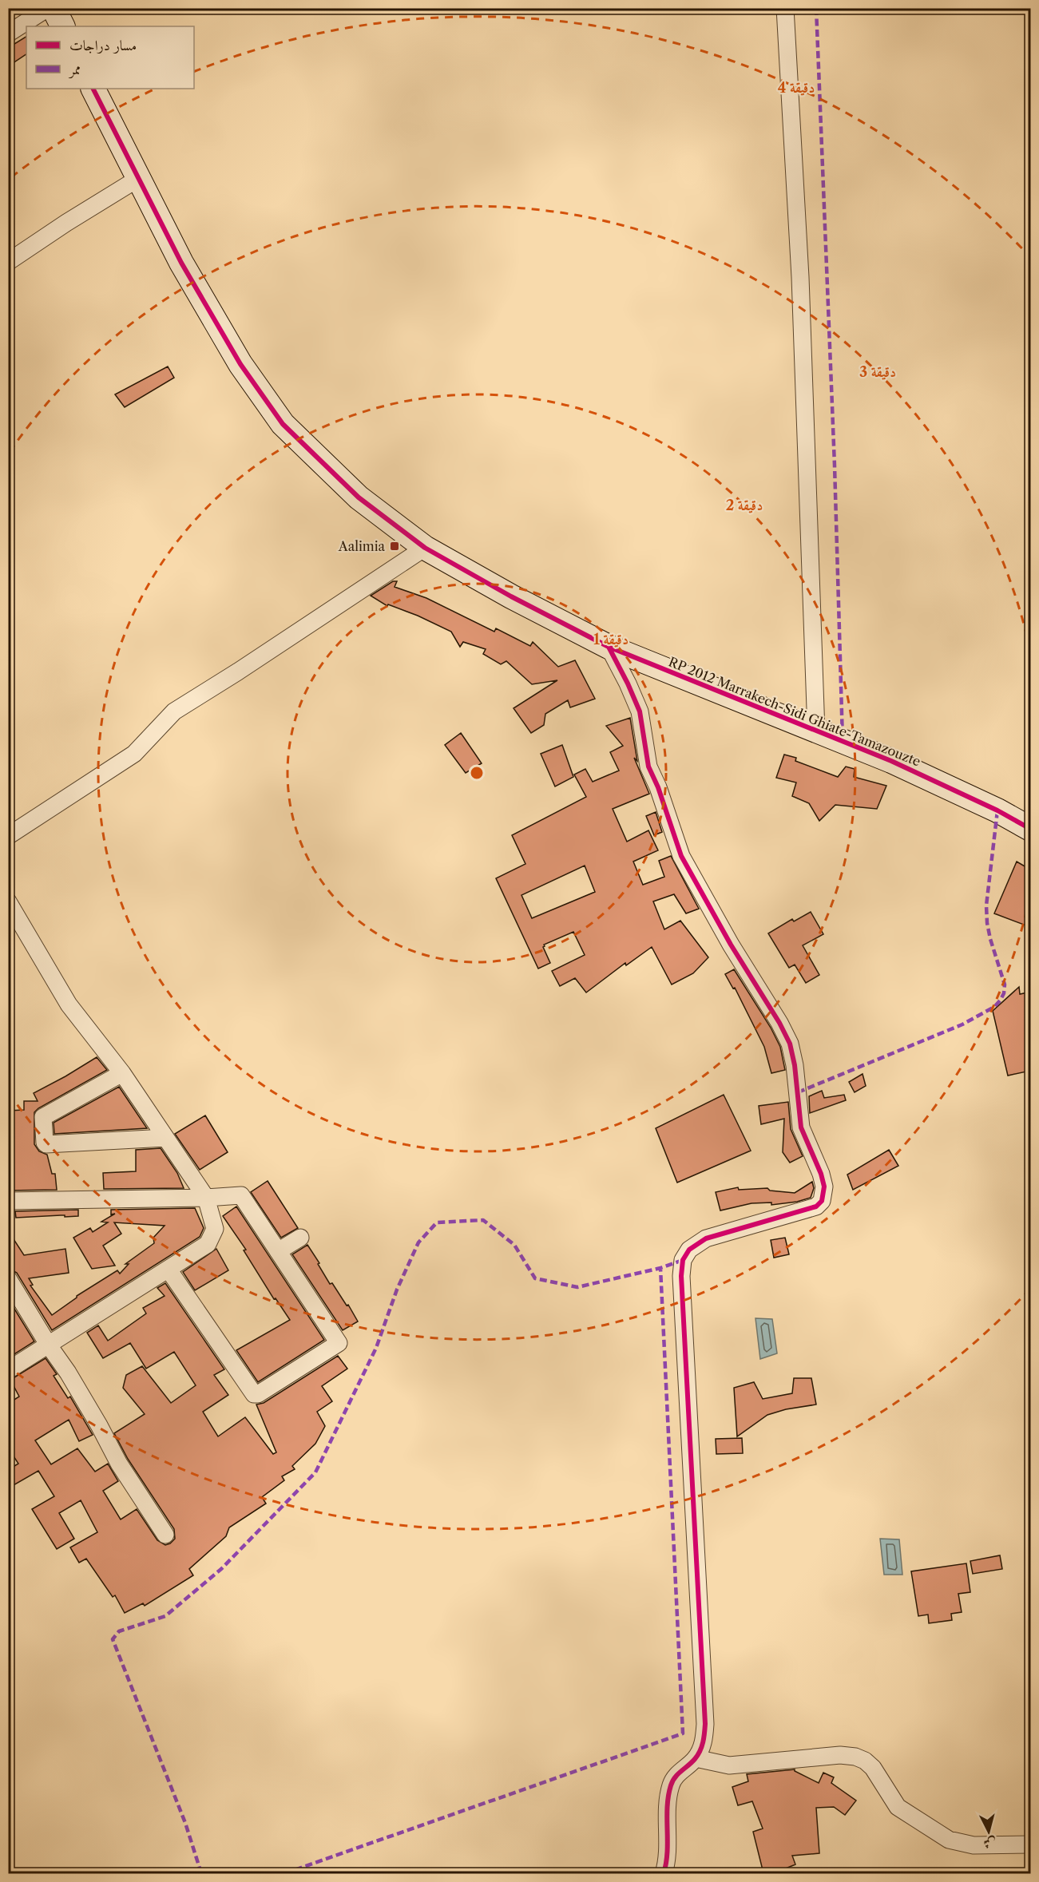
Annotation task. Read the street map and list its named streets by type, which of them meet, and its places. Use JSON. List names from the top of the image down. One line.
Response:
{"streets":{"street":["RP 2012 Marrakech-Sidi Ghiate-Tamazouzte"]},"places":{"transit":["Aalimia"]},"legend":["مسار دراجات","ممر"],"north":"bottom","rings":["4 دقيقة","3 دقيقة","2 دقيقة","1 دقيقة"]}
